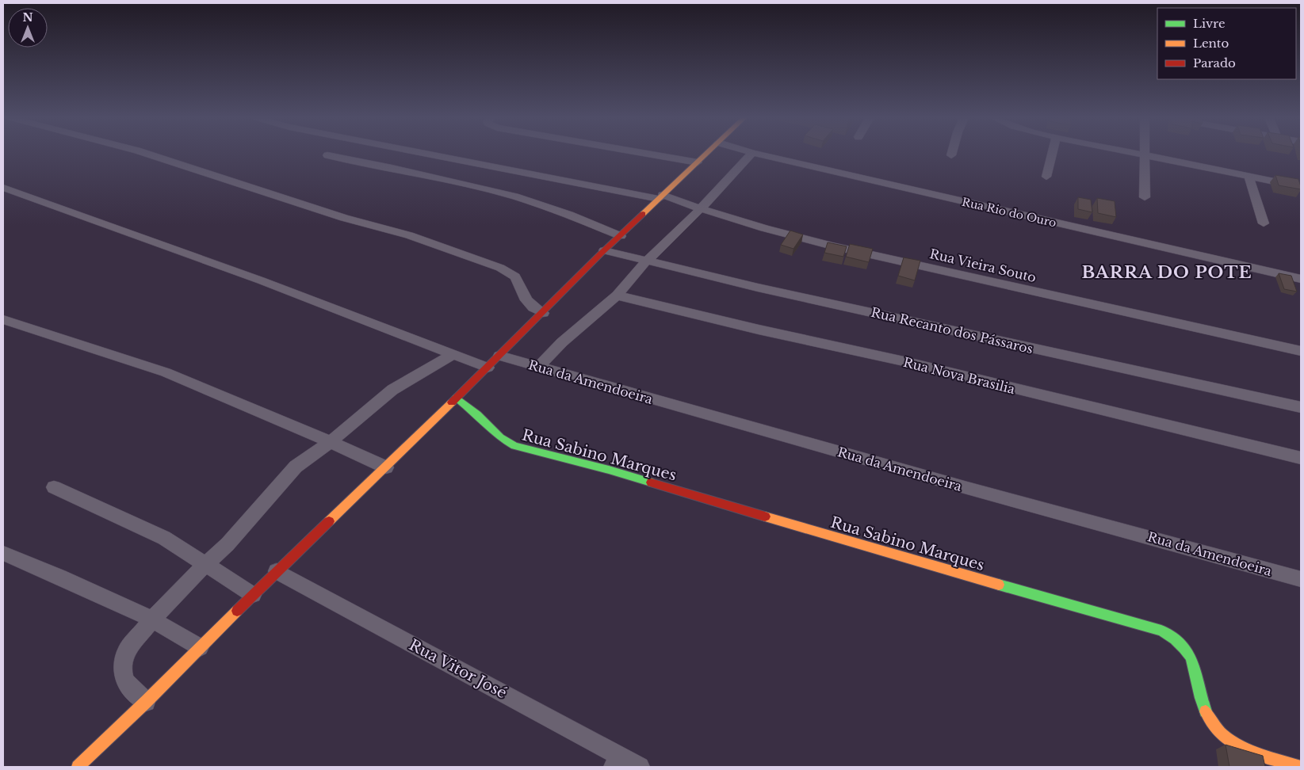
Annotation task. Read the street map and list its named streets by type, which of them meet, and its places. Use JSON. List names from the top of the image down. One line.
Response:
{"streets":{"main road":["Rua Sabino Marques"],"street":["Rua Rio do Ouro","Rua Vieira Souto","Rua Recanto dos Pássaros","Rua Nova Brasilia","Rua da Amendoeira","Rua Vitor José"]},"districts":["BARRA DO POTE"],"legend":["Livre","Lento","Parado"],"north":"top"}
